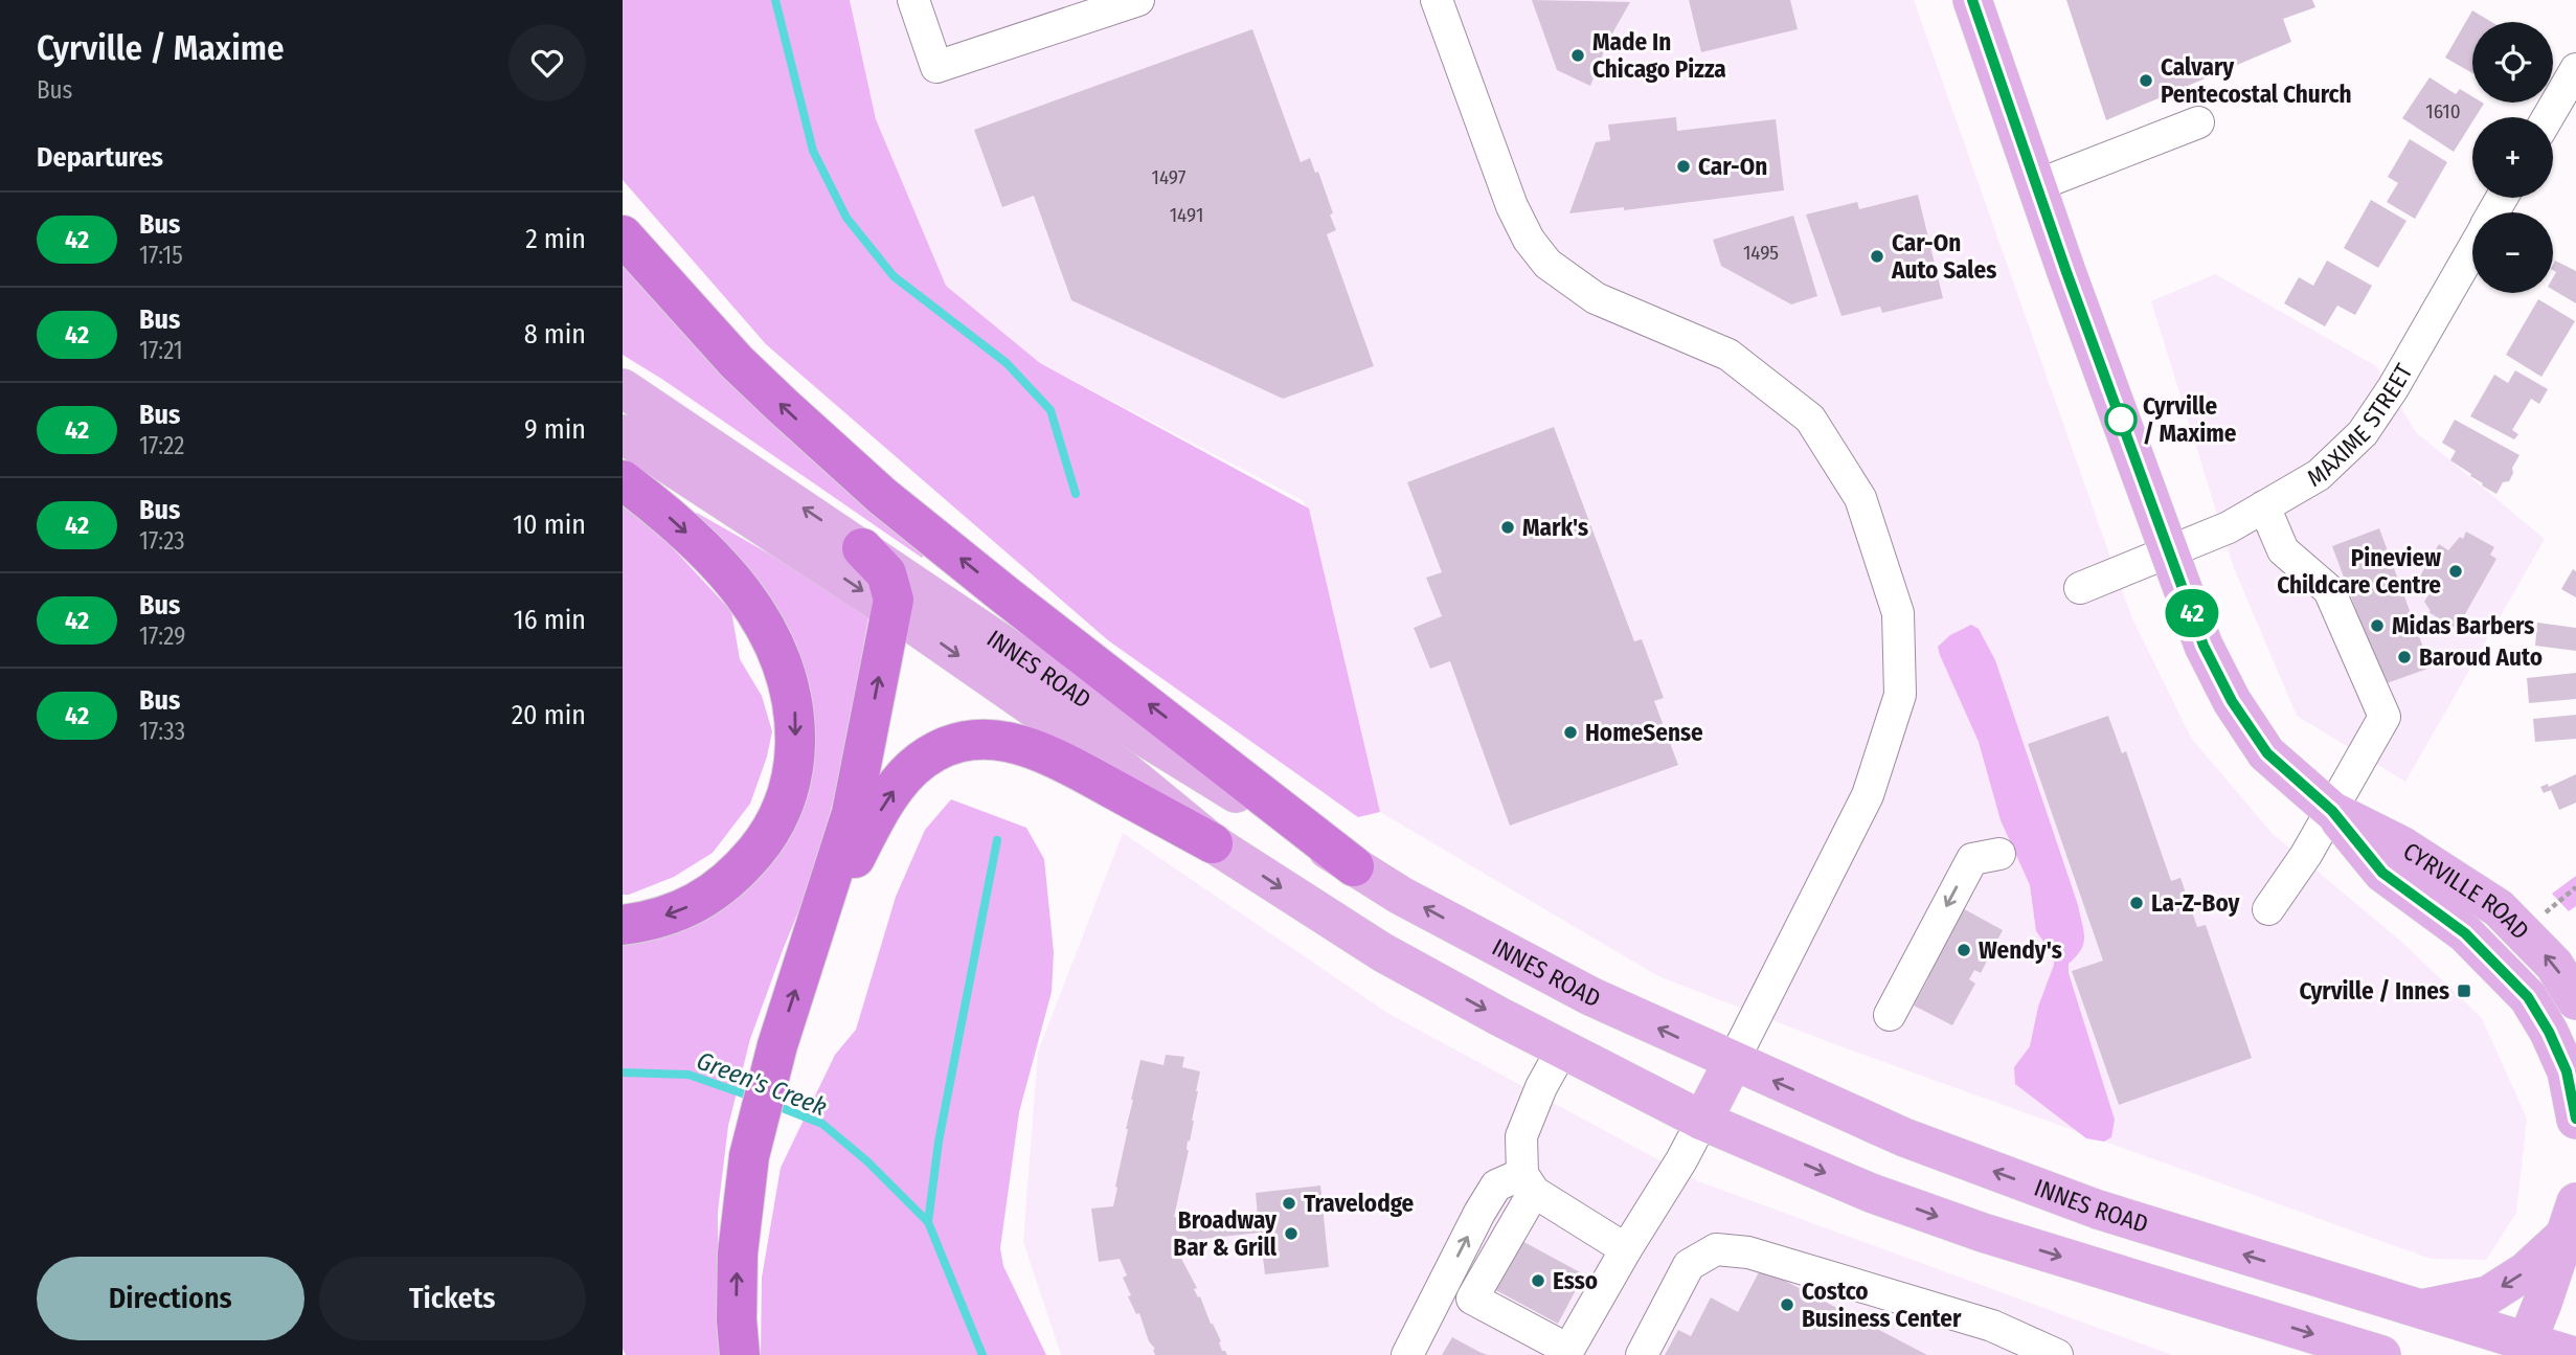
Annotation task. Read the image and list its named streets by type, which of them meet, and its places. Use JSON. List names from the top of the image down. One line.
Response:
{"streets":{"main road":["INNES ROAD","CYRVILLE ROAD"],"street":["MAXIME STREET"]},"crossings":[["MAXIME STREET","CYRVILLE ROAD"]],"water":["Green's Creek"],"places":{"other":["Made In Chicago Pizza","Calvary Pentecostal Church","Car-On","Car-On Auto Sales","Cyrville / Maxime","Mark's","Pineview Childcare Centre","Midas Barbers","Baroud Auto","HomeSense","La-Z-Boy","Wendy's","Travelodge","Broadway Bar & Grill","Esso","Costco Business Center"],"transit":["Cyrville / Innes"]},"lines":["bus line 42"],"house_numbers":["1610","1497","1491","1495"],"page":{"heading":[["Cyrville / Maxime","Bus"],"Departures"],"on_map":"42","map_buttons":["+","−"],"list":[{"mark":"42","name":"Bus","note":"17:15","value":"2 min"},{"mark":"42","name":"Bus","note":"17:21","value":"8 min"},{"mark":"42","name":"Bus","note":"17:22","value":"9 min"},{"mark":"42","name":"Bus","note":"17:23","value":"10 min"},{"mark":"42","name":"Bus","note":"17:29","value":"16 min"},{"mark":"42","name":"Bus","note":"17:33","value":"20 min"}],"buttons":["Directions","Tickets"]}}
